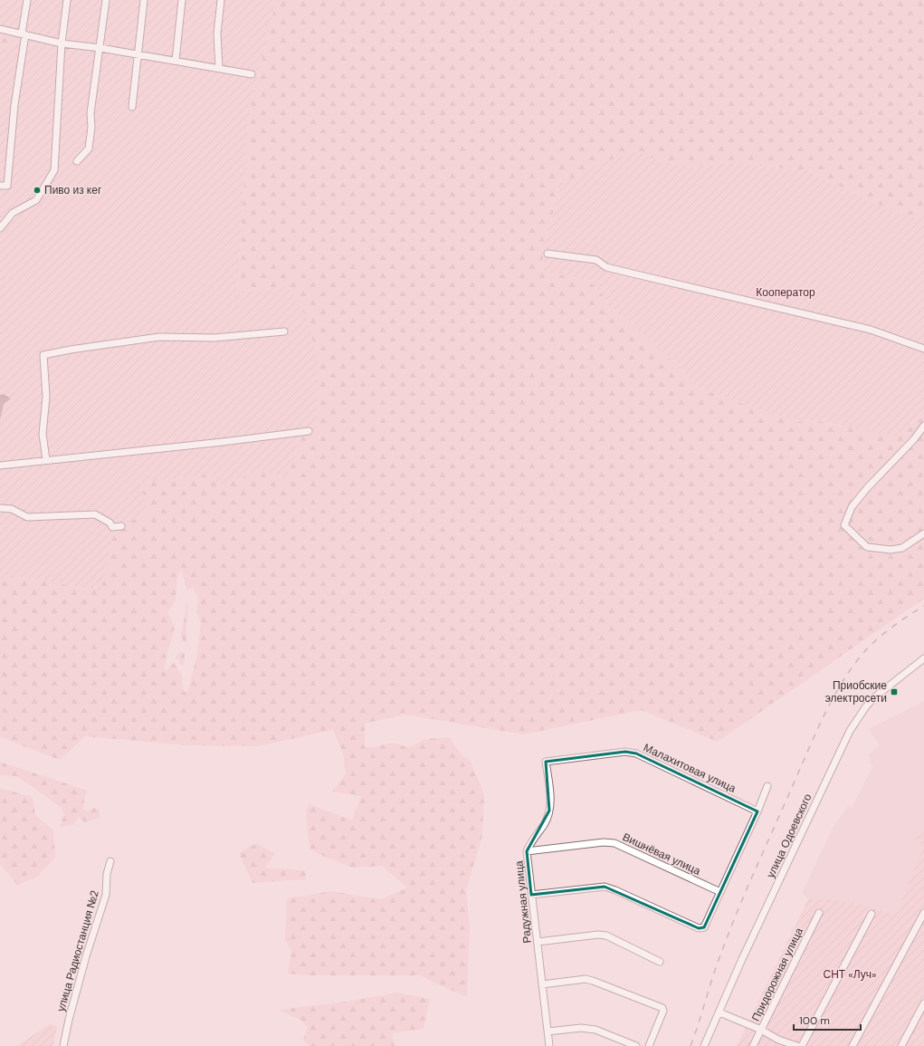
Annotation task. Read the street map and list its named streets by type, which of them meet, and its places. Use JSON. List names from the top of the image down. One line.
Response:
{"streets":{"street":["Малахитовая улица","улица Одоевского","Вишнёвая улица","Радужная улица","улица Радиостанция №2","Придорожная улица"]},"crossings":[["Малахитовая улица","Радужная улица"],["Вишнёвая улица","Радужная улица"]],"parks":["Кооператор","СНТ «Луч»"],"places":{"other":["Пиво из кег"],"transit":["Приобские электросети"]},"scale_bar":"100 m"}
